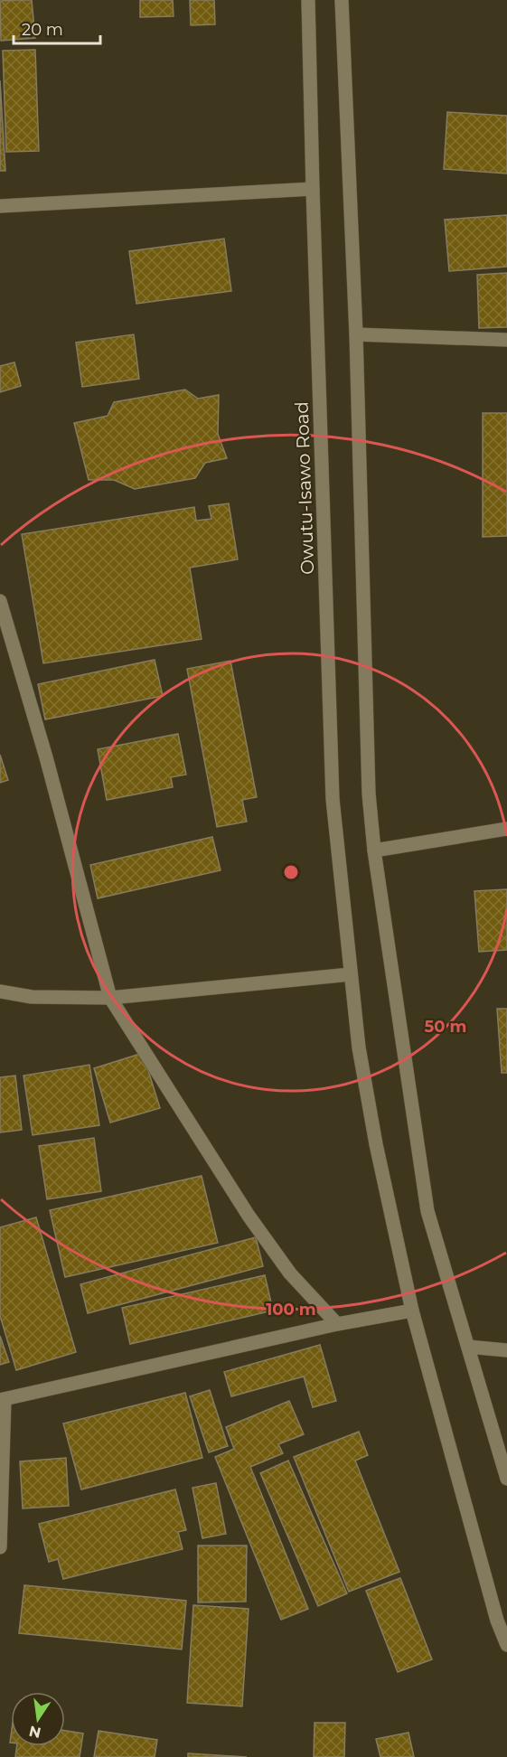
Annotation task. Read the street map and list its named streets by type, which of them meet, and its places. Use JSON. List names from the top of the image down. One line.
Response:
{"streets":{"street":["Owutu-Isawo Road"]},"scale_bar":"20 m","north":"bottom","rings":["50 m","100 m"]}
